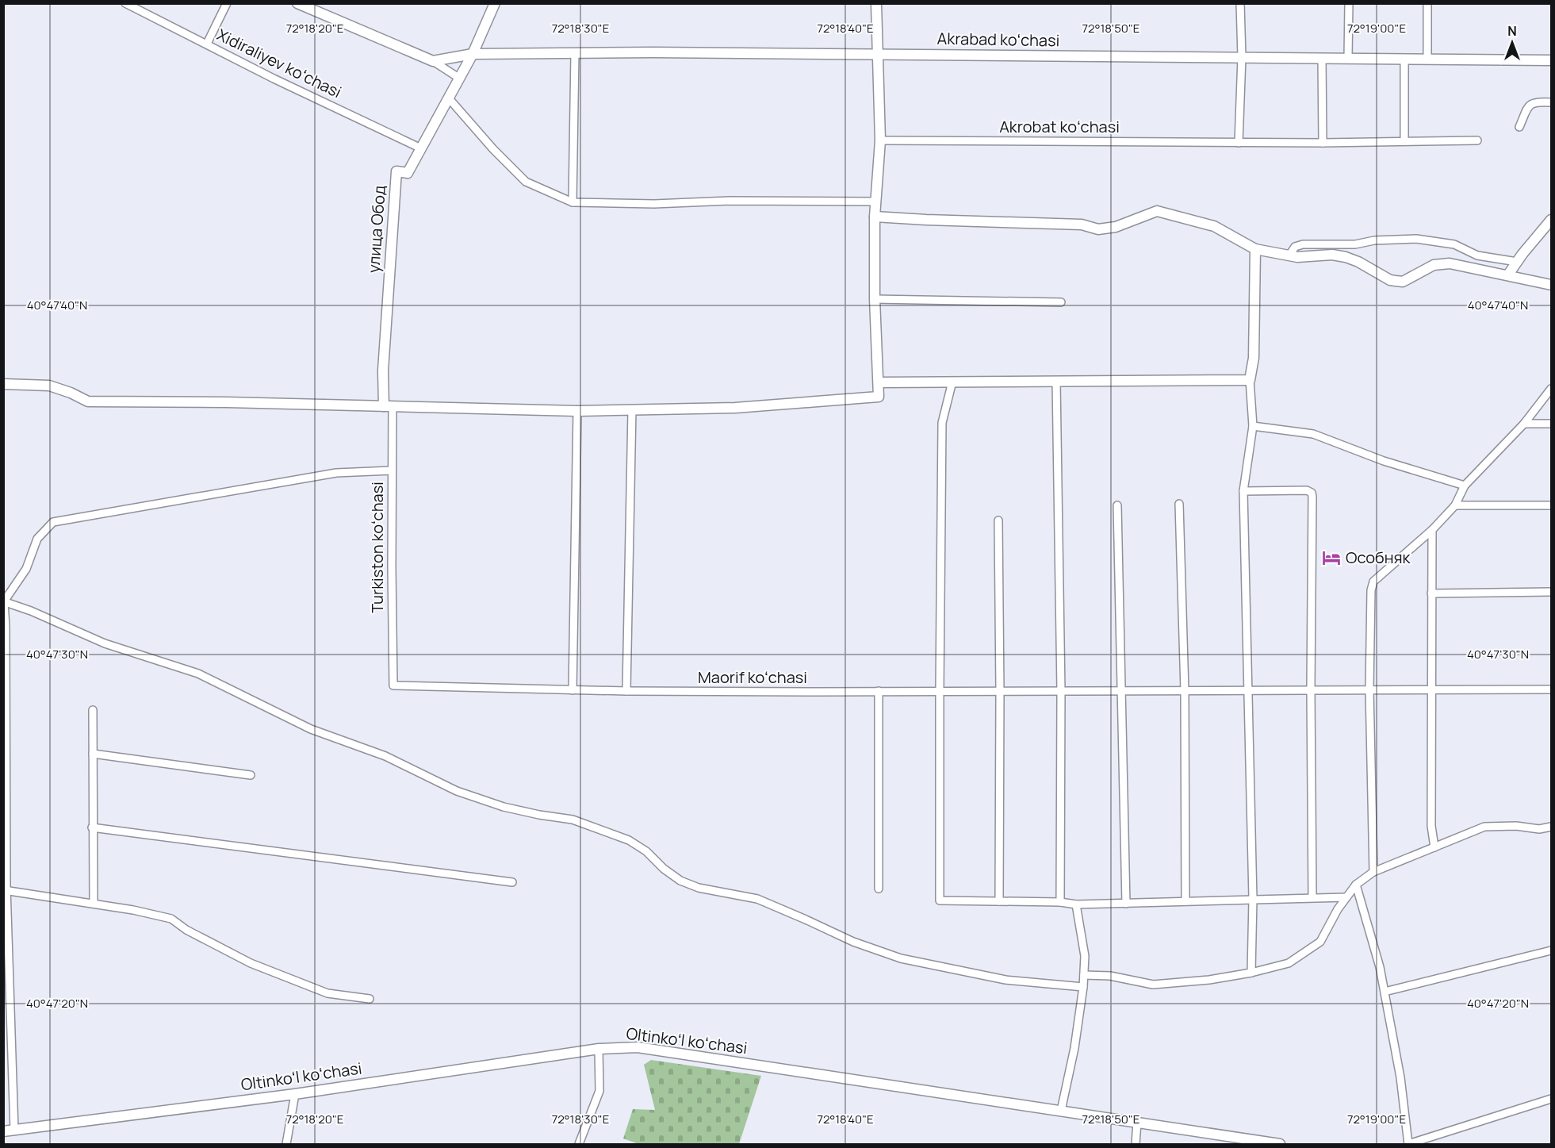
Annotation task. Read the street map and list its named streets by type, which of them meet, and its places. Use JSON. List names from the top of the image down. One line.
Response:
{"streets":{"street":["Akrabad koʻchasi","Xidiraliyev koʻchasi","Akrobat koʻchasi","улица Обод","Turkiston koʻchasi","Maorif koʻchasi","Oltinkoʻl koʻchasi"]},"crossings":[["Akrabad koʻchasi","улица Обод"],["Xidiraliyev koʻchasi","улица Обод"],["Turkiston koʻchasi","Maorif koʻchasi"]],"places":{"hotel":["Особняк"]},"north":"top","coordinates":["72°18'20\"E","72°18'30\"E","72°18'40\"E","72°18'50\"E","72°19'00\"E","40°47'40\"N","40°47'30\"N","40°47'20\"N"]}
